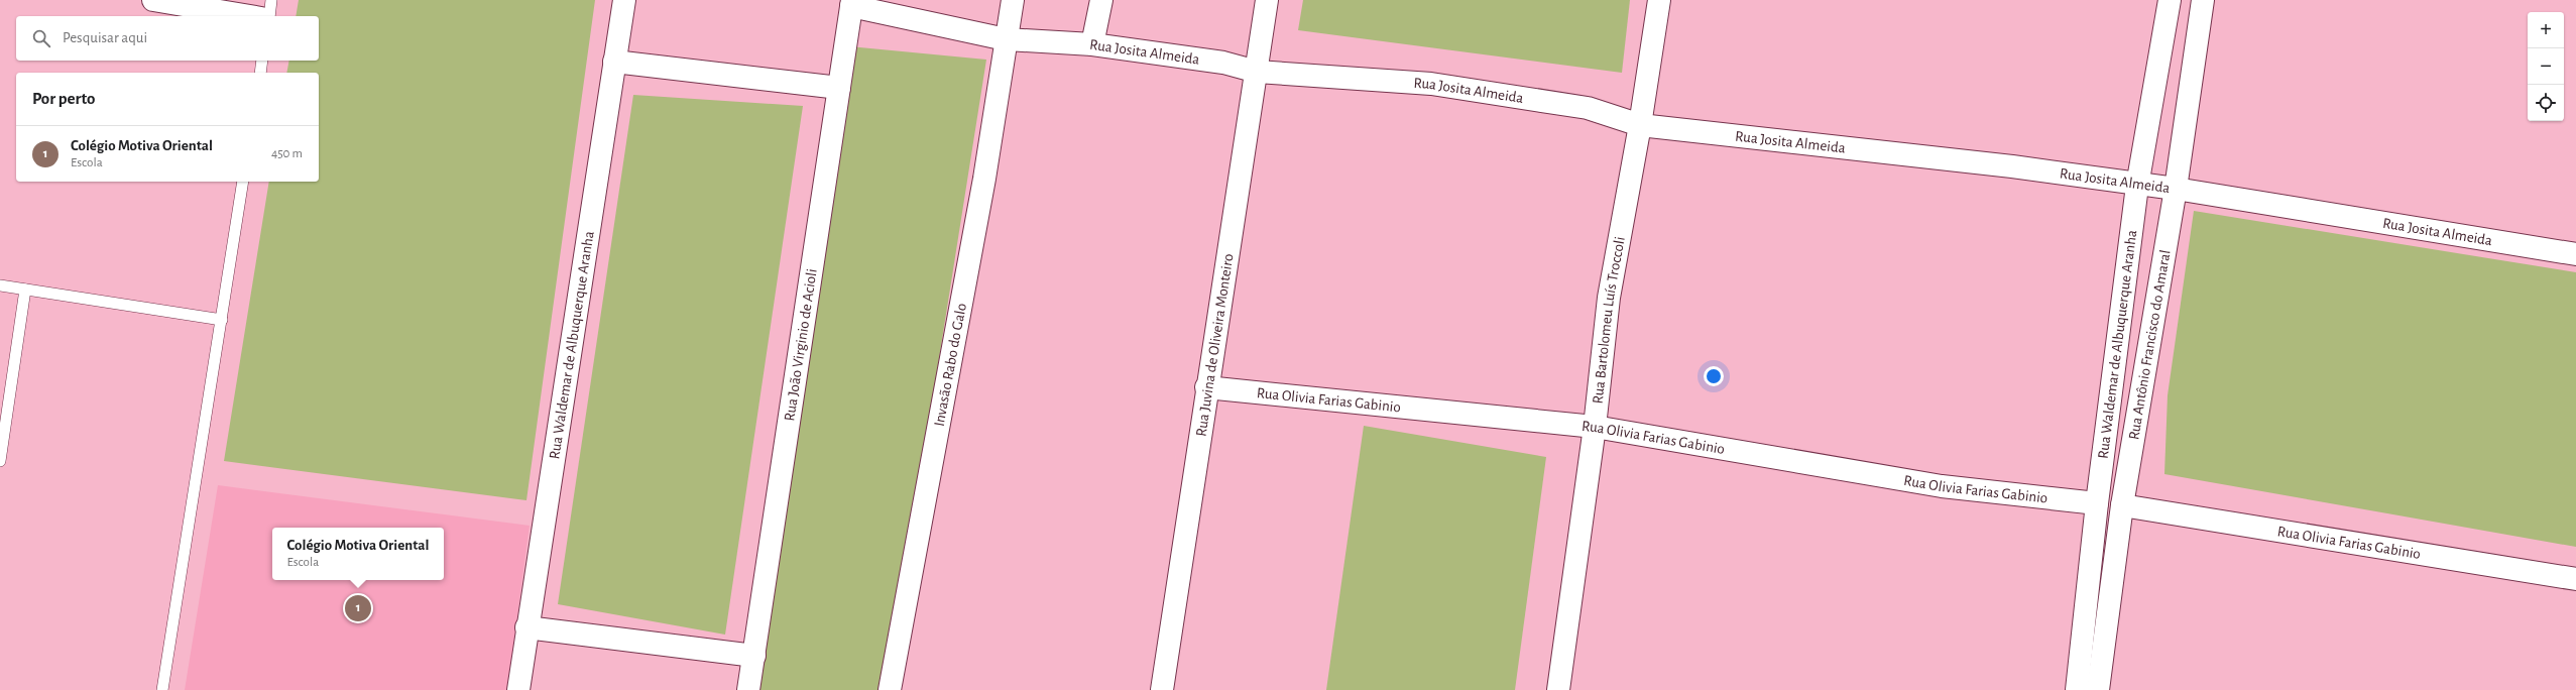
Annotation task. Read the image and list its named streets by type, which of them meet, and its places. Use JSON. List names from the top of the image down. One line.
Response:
{"streets":{"street":["Rua Josita Almeida","Rua Bartolomeu Luís Troccoli","Rua Waldemar de Albuquerque Aranha","Rua João Virginio de Acioli","Rua Juvina de Oliveira Monteiro","Rua Antônio Francisco do Amaral","Invasão Rabo do Galo","Rua Olivia Farias Gabinio"]},"crossings":[["Rua Josita Almeida","Rua Bartolomeu Luís Troccoli"],["Rua Josita Almeida","Rua Waldemar de Albuquerque Aranha"],["Rua Josita Almeida","Rua João Virginio de Acioli"],["Rua Josita Almeida","Rua Juvina de Oliveira Monteiro"],["Rua Josita Almeida","Rua Antônio Francisco do Amaral"],["Rua Josita Almeida","Invasão Rabo do Galo"],["Rua Bartolomeu Luís Troccoli","Rua Olivia Farias Gabinio"],["Rua Waldemar de Albuquerque Aranha","Rua Olivia Farias Gabinio"],["Rua Juvina de Oliveira Monteiro","Rua Olivia Farias Gabinio"],["Rua Antônio Francisco do Amaral","Rua Olivia Farias Gabinio"]],"page":{"map_buttons":["+","−"],"search":"Pesquisar aqui","heading":"Por perto","list":[{"mark":"1","name":"Colégio Motiva Oriental","note":"Escola","value":"450 m"}],"popup":["Colégio Motiva Oriental","Escola"],"pins":"1"}}
